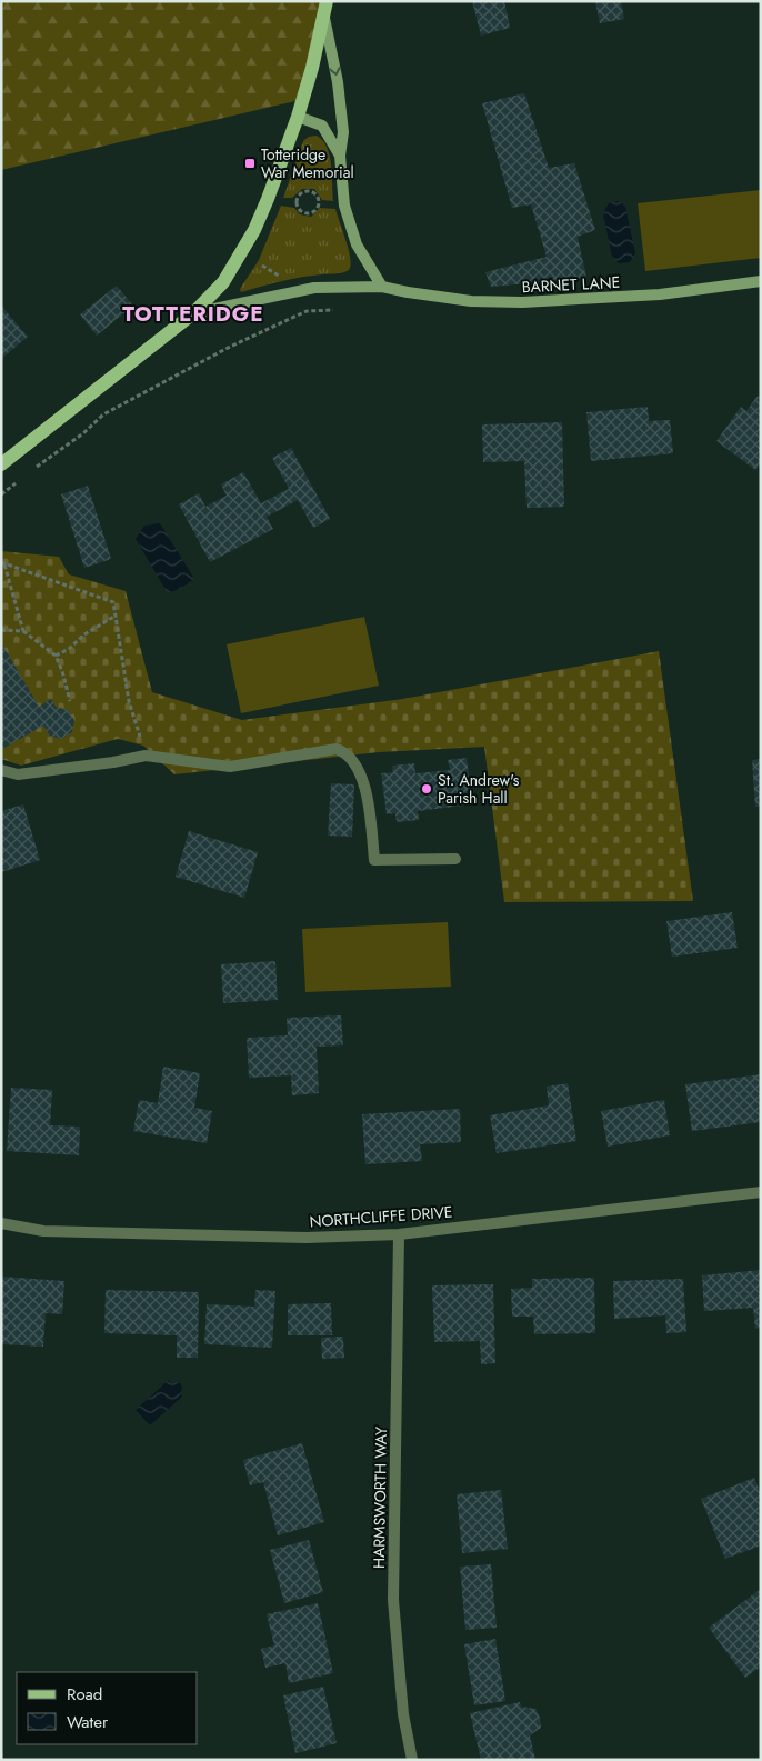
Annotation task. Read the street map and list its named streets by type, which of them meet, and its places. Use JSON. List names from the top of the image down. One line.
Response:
{"streets":{"street":["BARNET LANE","NORTHCLIFFE DRIVE","HARMSWORTH WAY"]},"crossings":[["NORTHCLIFFE DRIVE","HARMSWORTH WAY"]],"districts":["TOTTERIDGE"],"places":{"transit":["Totteridge War Memorial"],"other":["St. Andrew's Parish Hall"]},"legend":["Road","Water"]}
